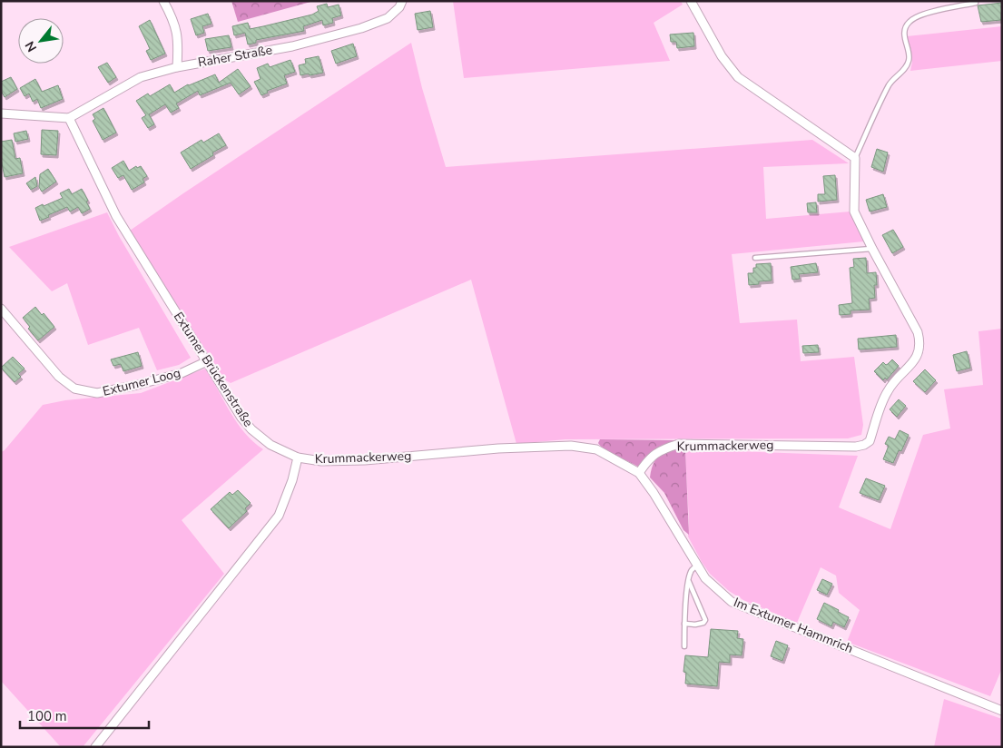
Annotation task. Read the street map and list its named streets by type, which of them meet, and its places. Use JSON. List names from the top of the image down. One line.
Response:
{"streets":{"street":["Raher Straße","Extumer Brückenstraße","Extumer Loog","Krummackerweg","Im Extumer Hammrich"]},"crossings":[["Raher Straße","Extumer Brückenstraße"],["Extumer Brückenstraße","Extumer Loog"],["Extumer Brückenstraße","Krummackerweg"],["Krummackerweg","Im Extumer Hammrich"]],"scale_bar":"100 m","north":"bottom left"}
